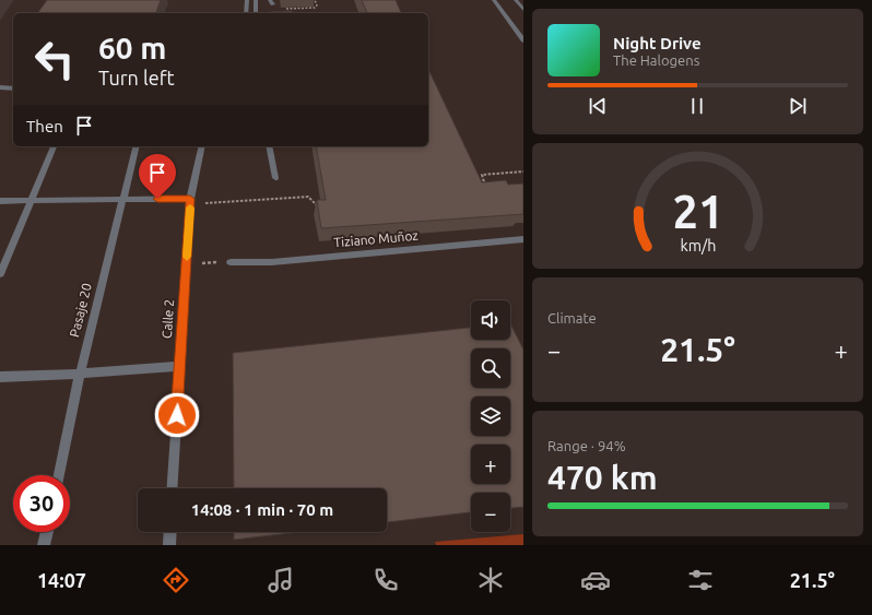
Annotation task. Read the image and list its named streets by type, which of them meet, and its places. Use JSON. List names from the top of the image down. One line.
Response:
{"streets":{"street":["Tiziano Muñoz","Pasaje 20","Calle 2"]},"page":{"turn":["60 m","Turn left"],"song":["Night Drive","The Halogens"],"then":"Then","tile":["Climate",["Range · 94%","470 km"]],"map_buttons":["+","−"],"heat":["−","21.5°","+"],"limit":"30","trip":"14:08 · 1 min · 70 m","tabs":["14:07","21.5°"],"gauge":["21","km/h"]}}
